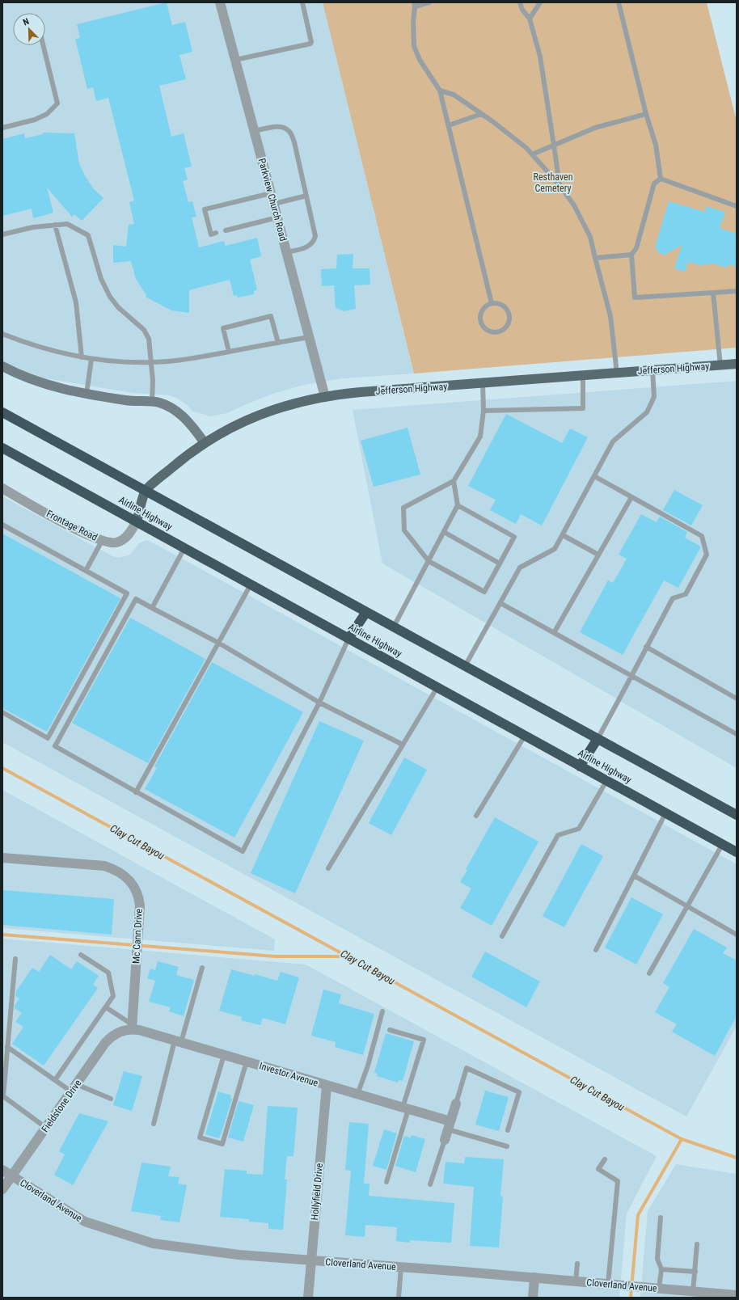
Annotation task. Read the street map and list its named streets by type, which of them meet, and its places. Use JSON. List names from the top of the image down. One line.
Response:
{"streets":{"highway":["Airline Highway"],"main road":["Jefferson Highway"],"street":["Parkview Church Road","Frontage Road","Mc Cann Drive","Investor Avenue","Fieldstone Drive","Hollyfield Drive","Cloverland Avenue"]},"crossings":[["Parkview Church Road","Jefferson Highway"],["Jefferson Highway","Airline Highway"],["Airline Highway","Frontage Road"],["Mc Cann Drive","Investor Avenue"],["Mc Cann Drive","Fieldstone Drive"],["Investor Avenue","Fieldstone Drive"],["Investor Avenue","Hollyfield Drive"],["Fieldstone Drive","Cloverland Avenue"],["Hollyfield Drive","Cloverland Avenue"]],"water":["Clay Cut Bayou"],"parks":["Resthaven Cemetery"],"north":"top left"}
